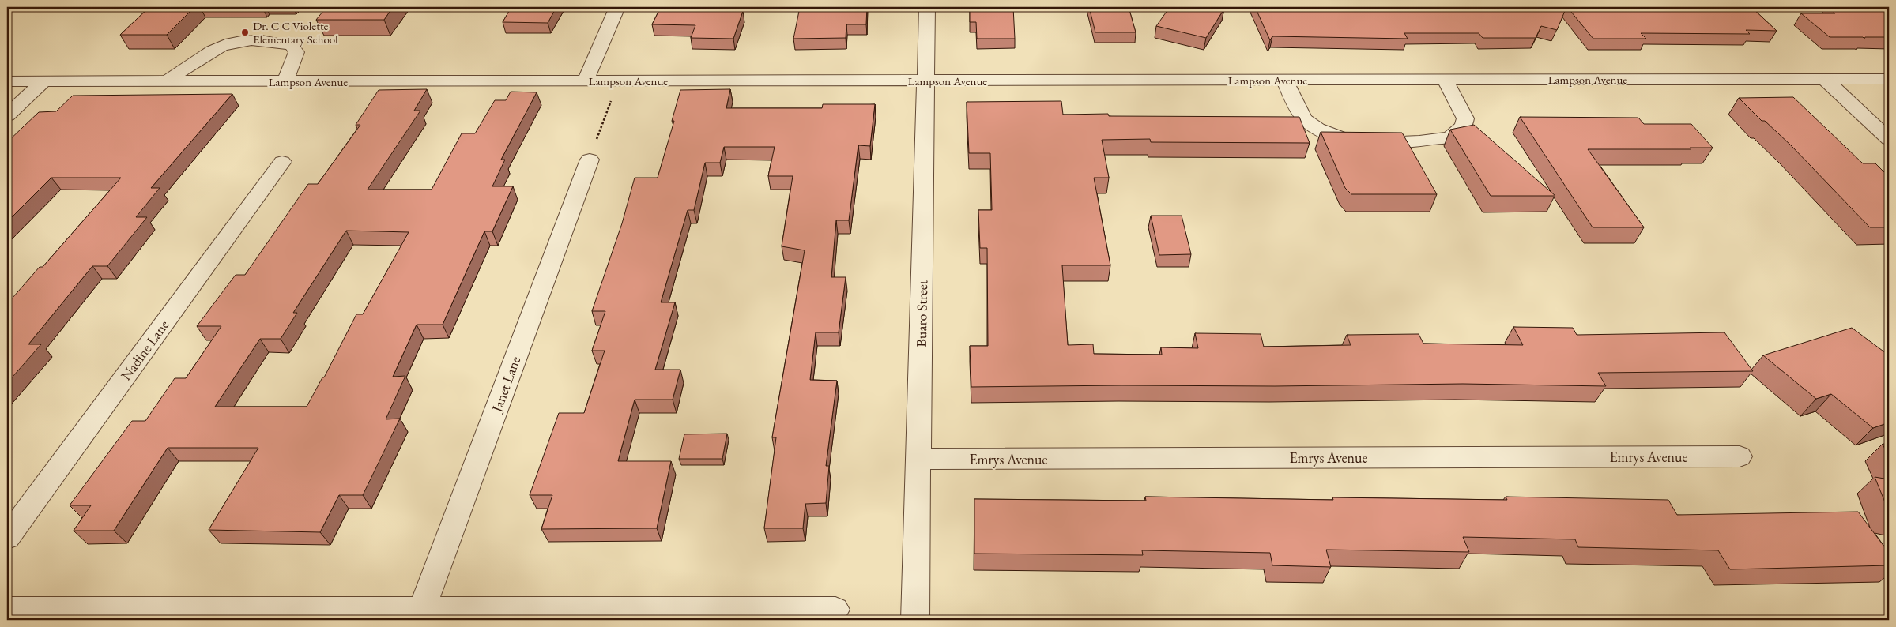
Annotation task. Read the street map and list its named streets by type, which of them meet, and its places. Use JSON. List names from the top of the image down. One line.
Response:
{"streets":{"street":["Lampson Avenue","Buaro Street","Nadine Lane","Janet Lane","Emrys Avenue"]},"crossings":[["Lampson Avenue","Buaro Street"],["Buaro Street","Emrys Avenue"]],"places":["Dr. C C Violette Elementary School"]}
